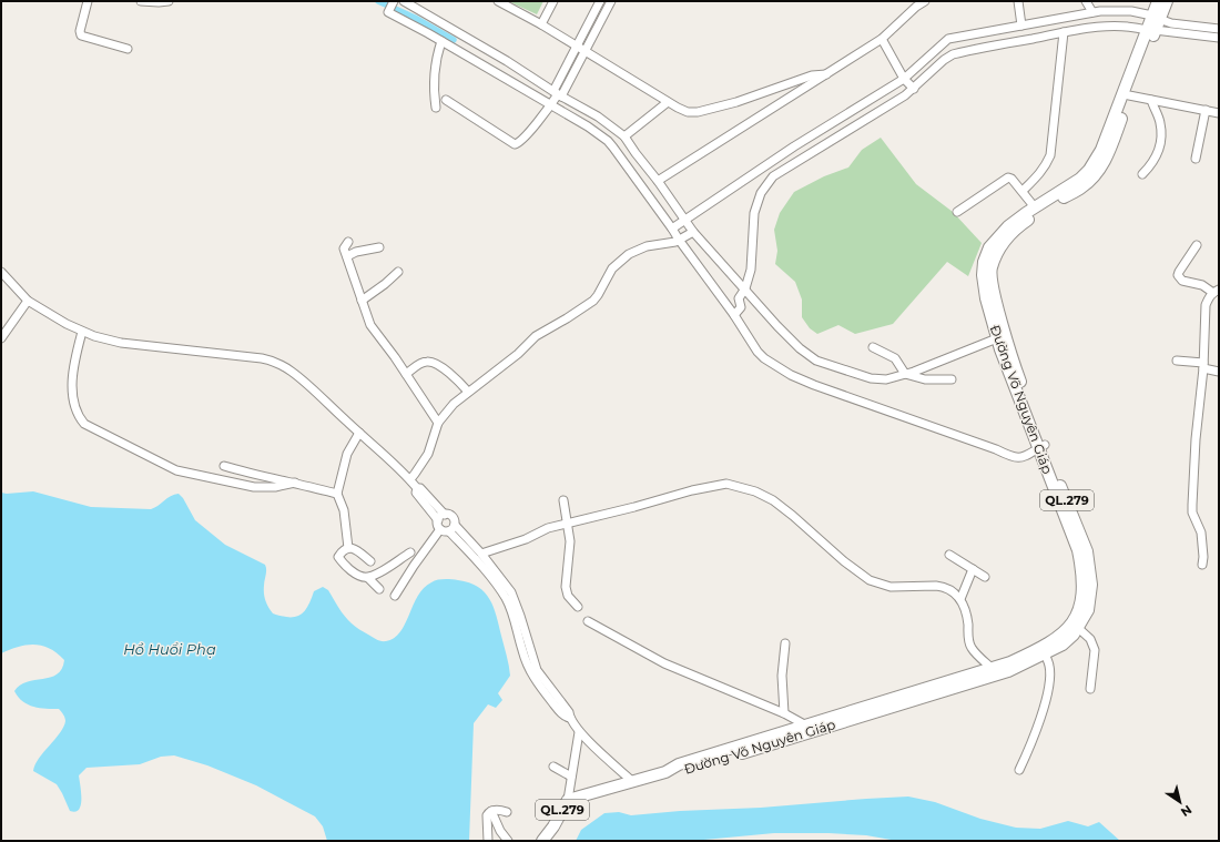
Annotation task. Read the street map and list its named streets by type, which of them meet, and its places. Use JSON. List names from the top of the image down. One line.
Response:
{"streets":{"highway":["Đường Võ Nguyên Giáp","QL.279"]},"crossings":[["Đường Võ Nguyên Giáp","QL.279"]],"water":["Hồ Huổi Phạ"],"north":"bottom right"}
